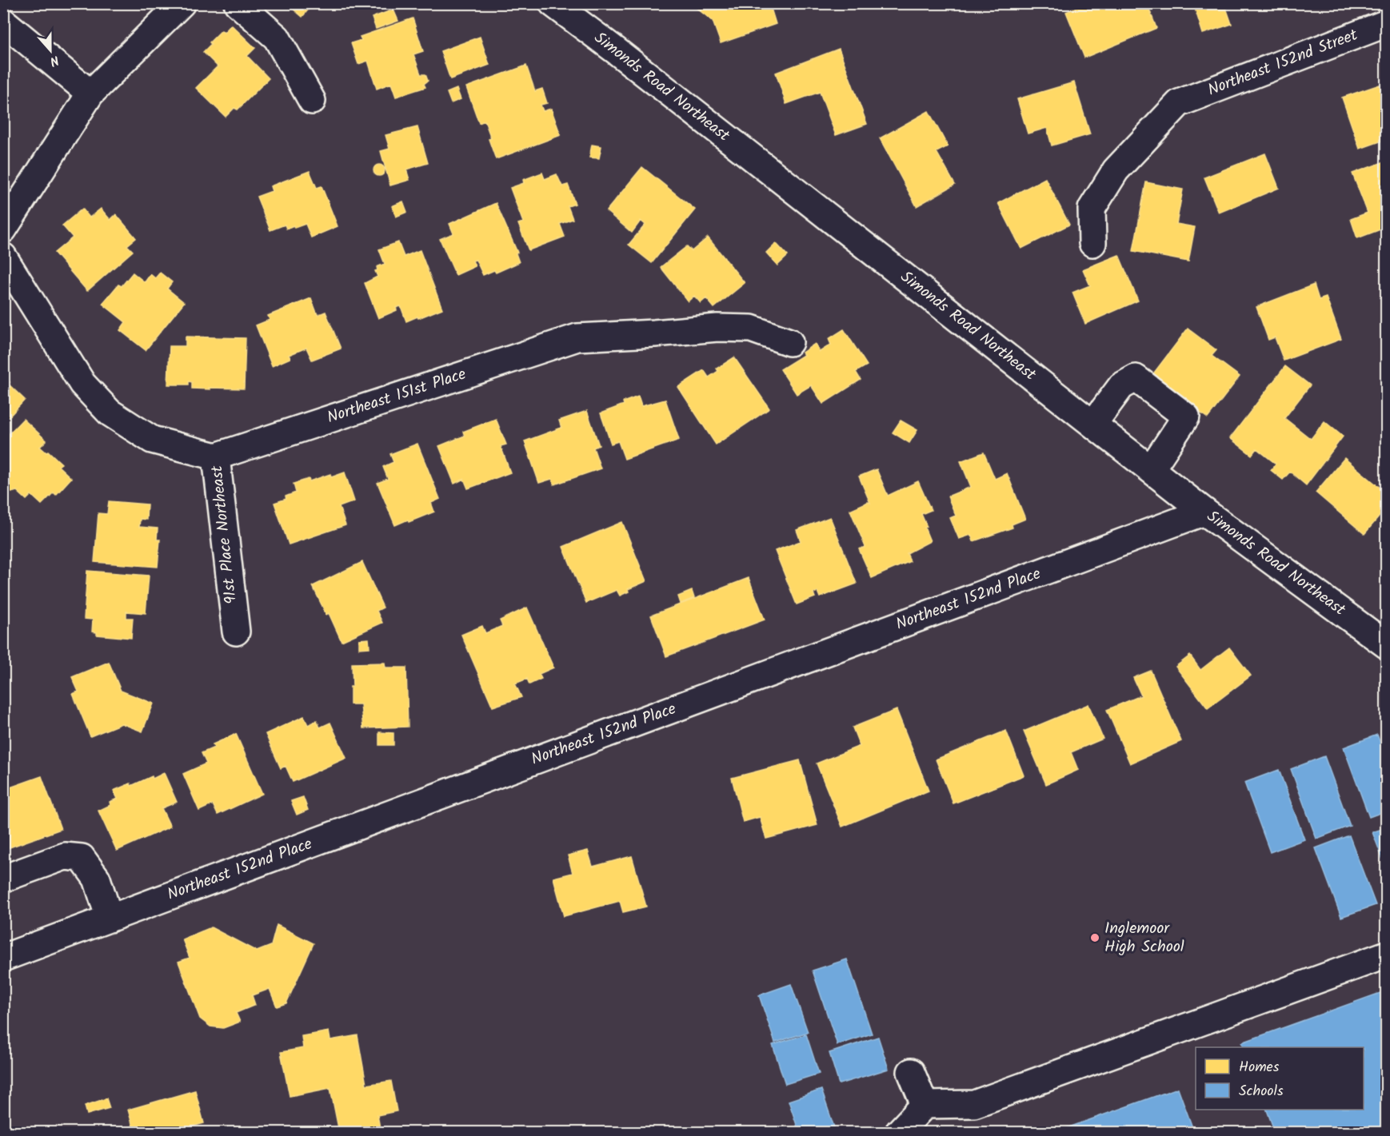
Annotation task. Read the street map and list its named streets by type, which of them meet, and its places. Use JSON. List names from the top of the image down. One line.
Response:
{"streets":{"street":["Northeast 152nd Street","Simonds Road Northeast","Northeast 151st Place","91st Place Northeast","Northeast 152nd Place"]},"crossings":[["Simonds Road Northeast","Northeast 152nd Place"],["Northeast 151st Place","91st Place Northeast"]],"places":["Inglemoor High School"],"legend":["Homes","Schools"],"north":"bottom"}
